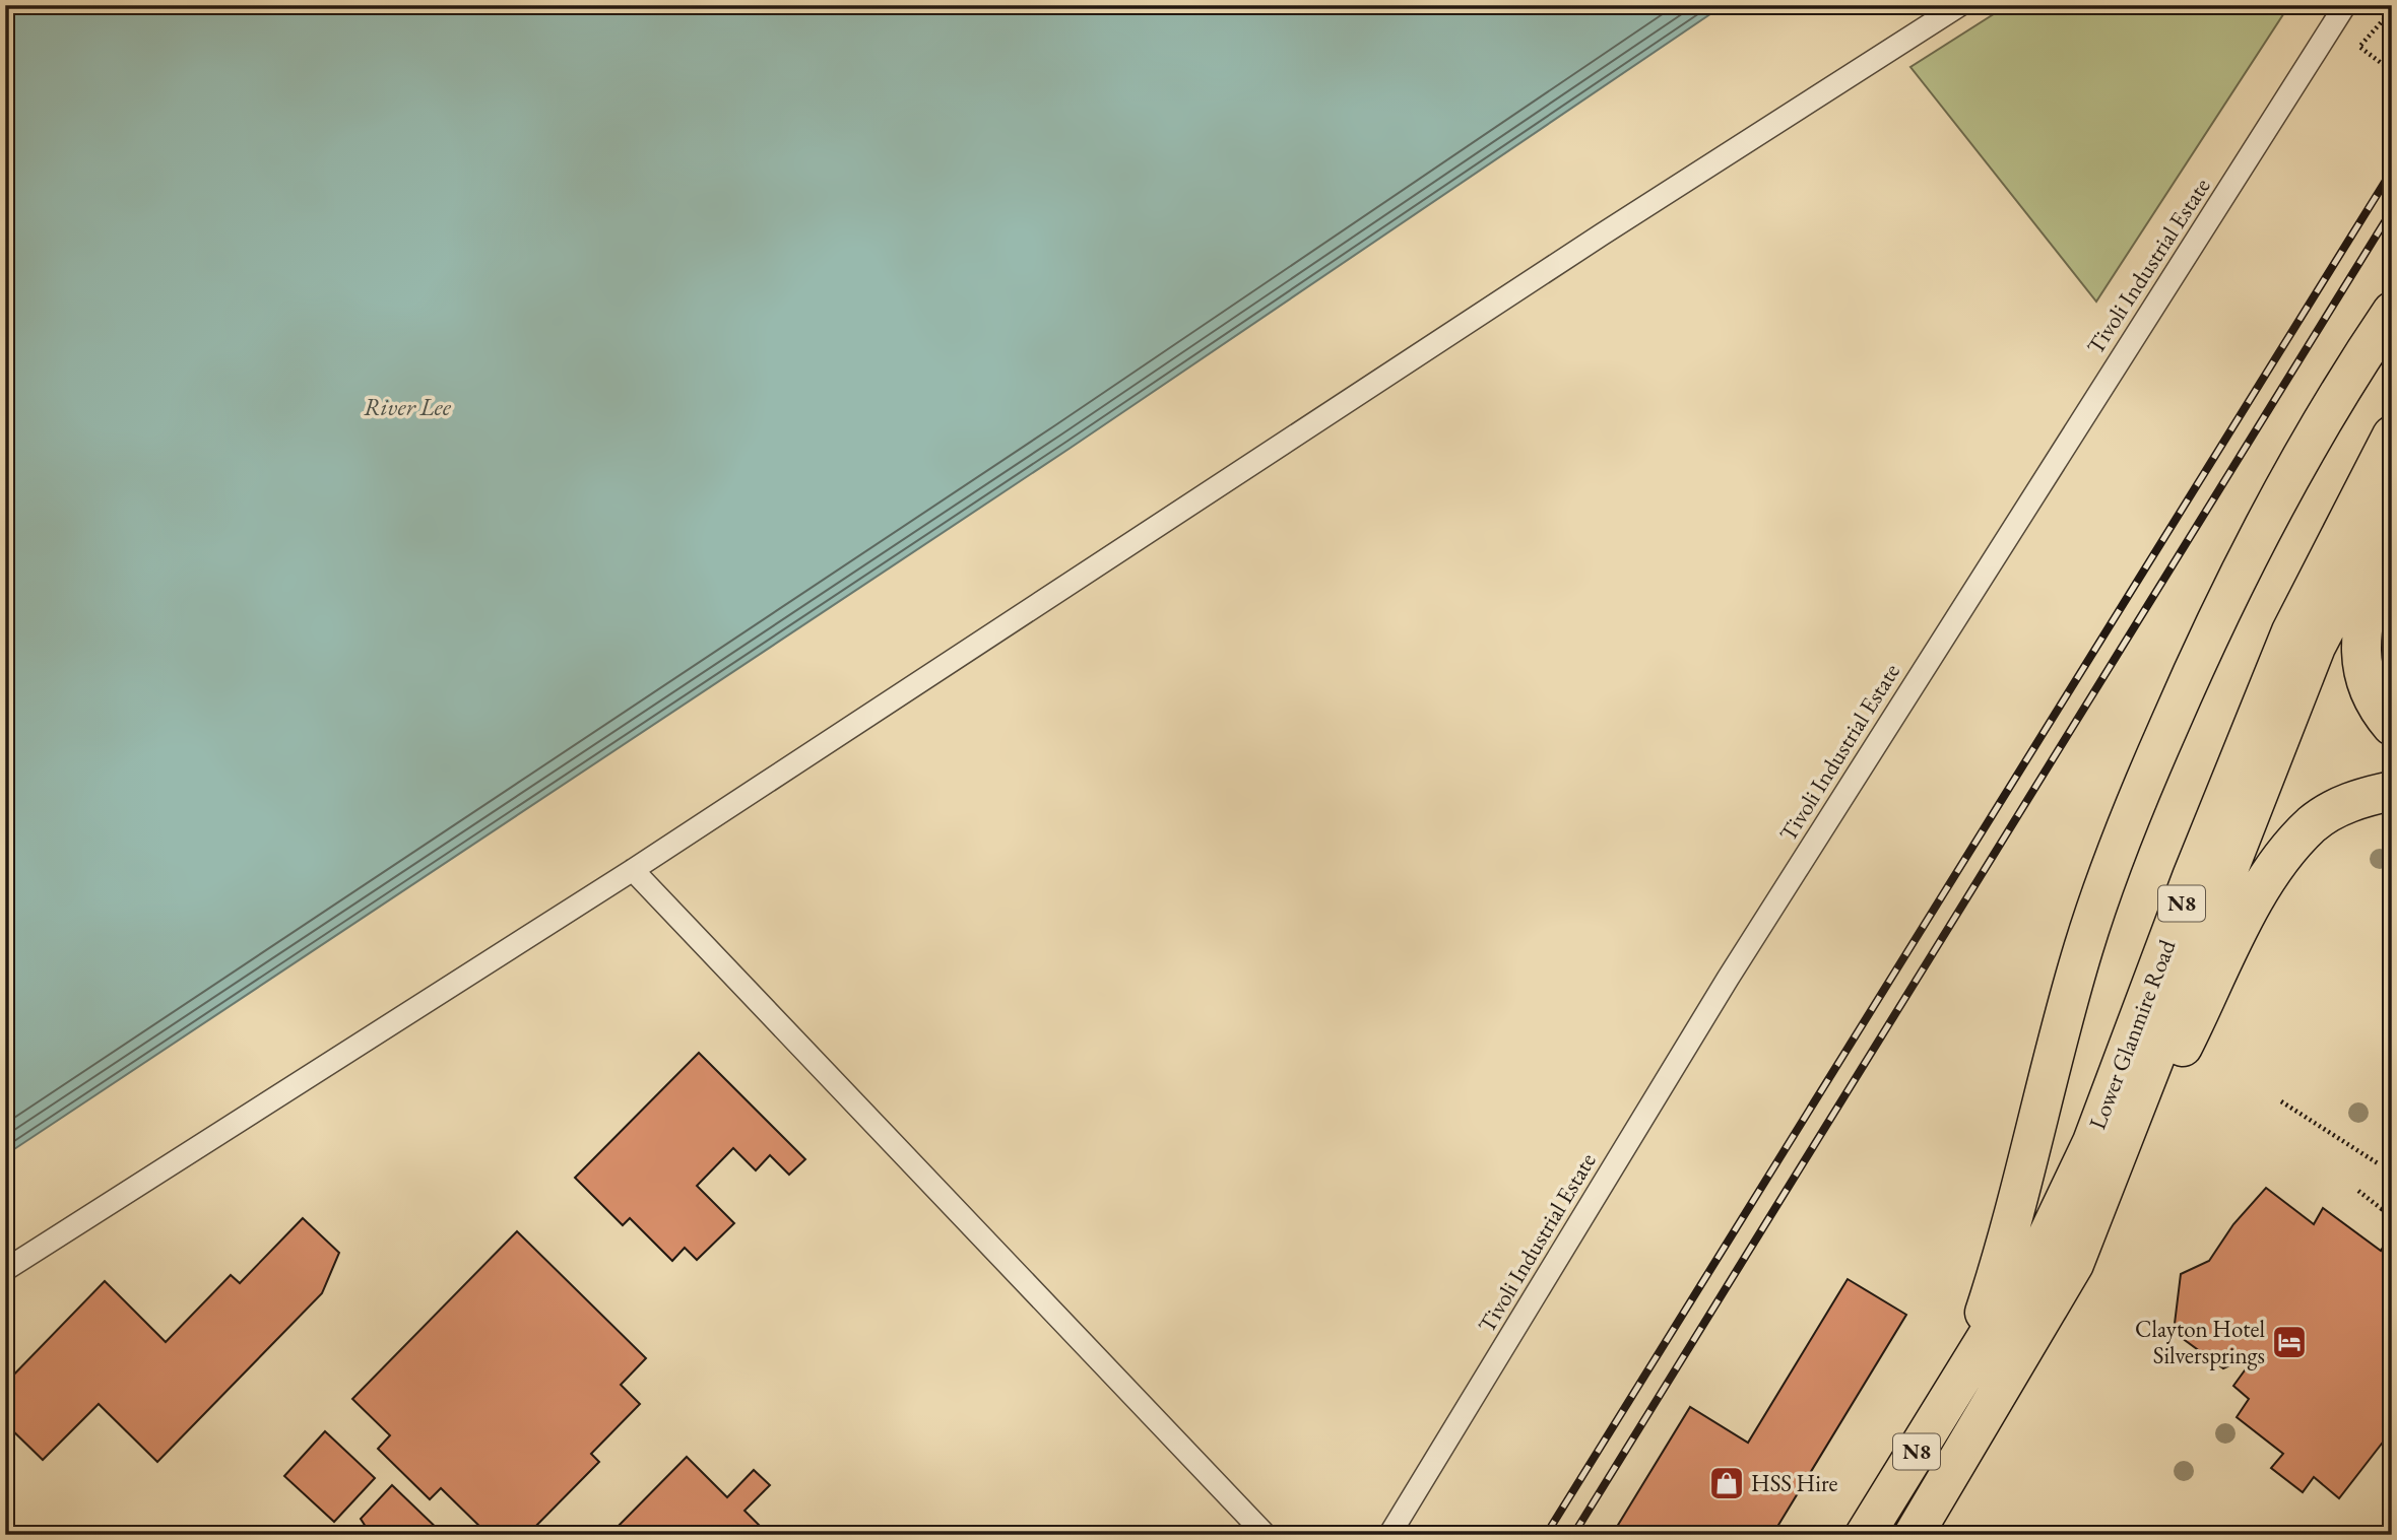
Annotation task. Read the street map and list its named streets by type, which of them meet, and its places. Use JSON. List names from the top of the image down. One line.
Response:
{"streets":{"highway":["N8","Lower Glanmire Road"],"lane":["Tivoli Industrial Estate"]},"crossings":[["N8","Lower Glanmire Road"]],"water":["River Lee"],"places":{"hotel":["Clayton Hotel Silversprings"],"shop":["HSS Hire"]}}
